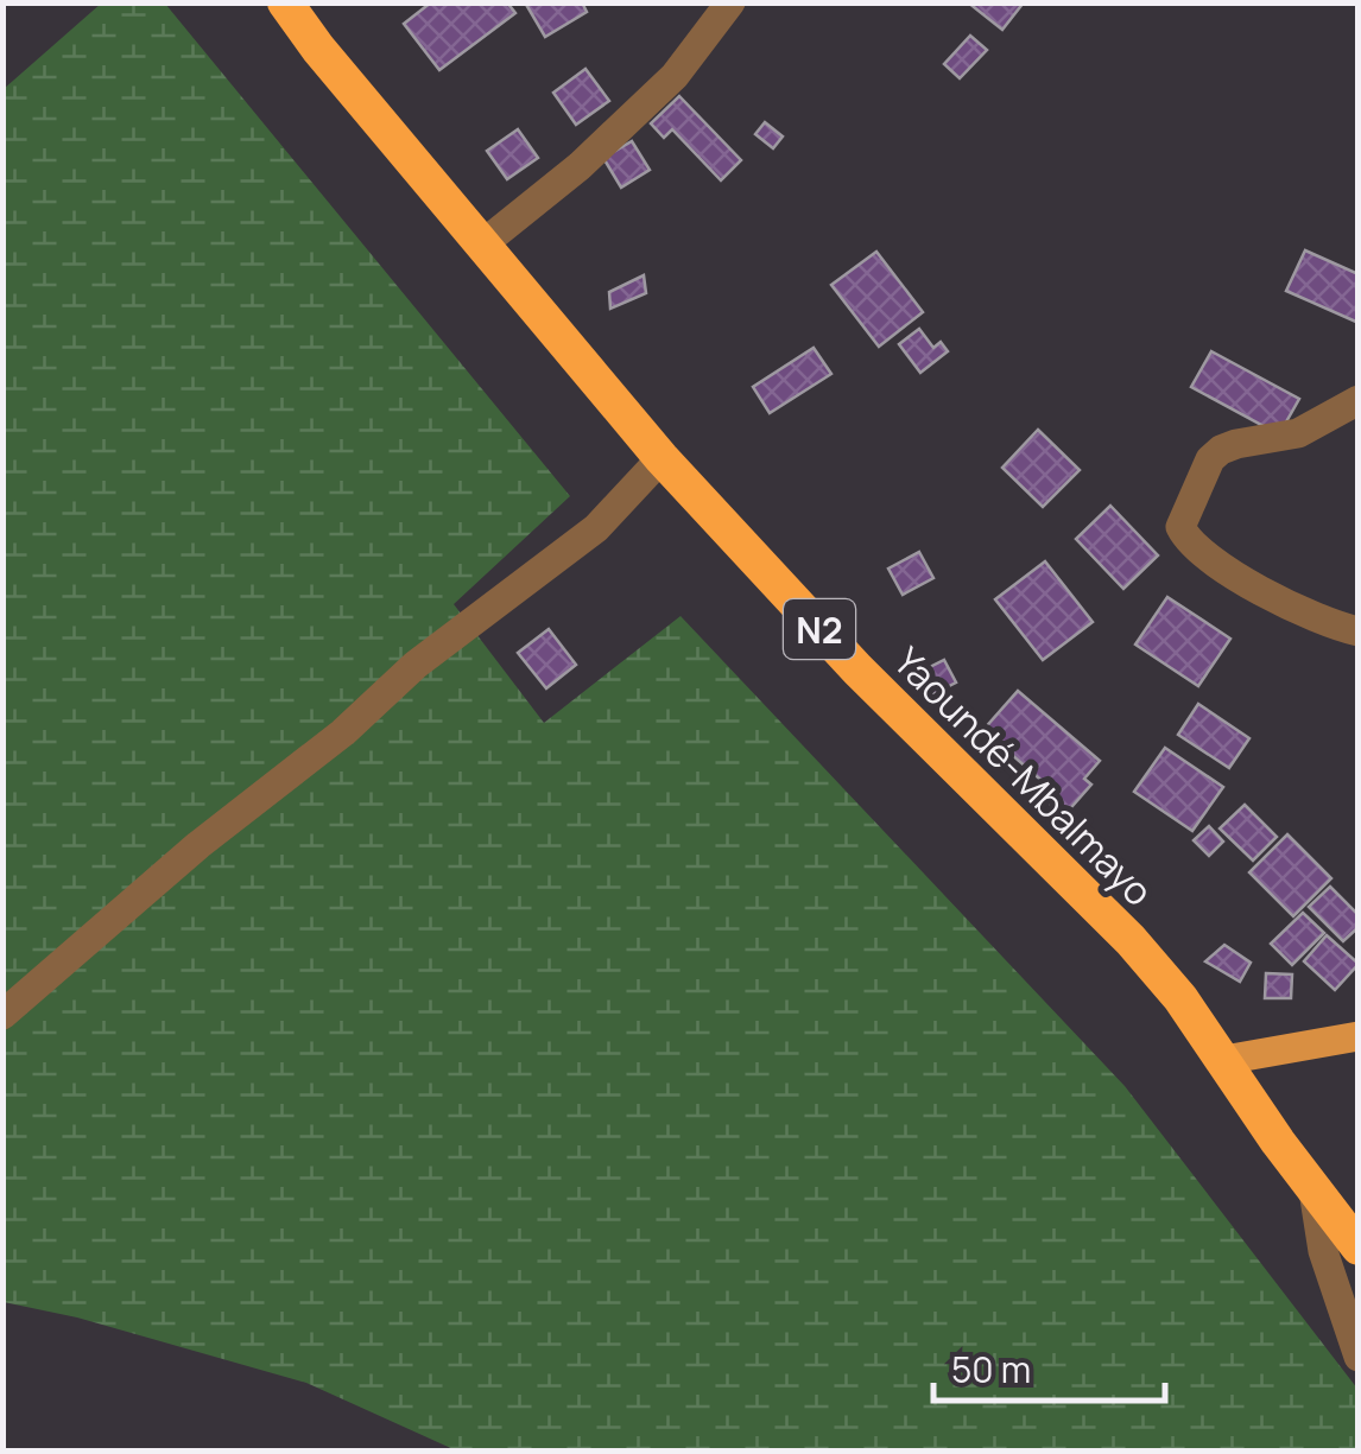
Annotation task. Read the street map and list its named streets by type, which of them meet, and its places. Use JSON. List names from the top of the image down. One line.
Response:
{"streets":{"highway":["N2","Yaoundé-Mbalmayo"]},"scale_bar":"50 m"}
